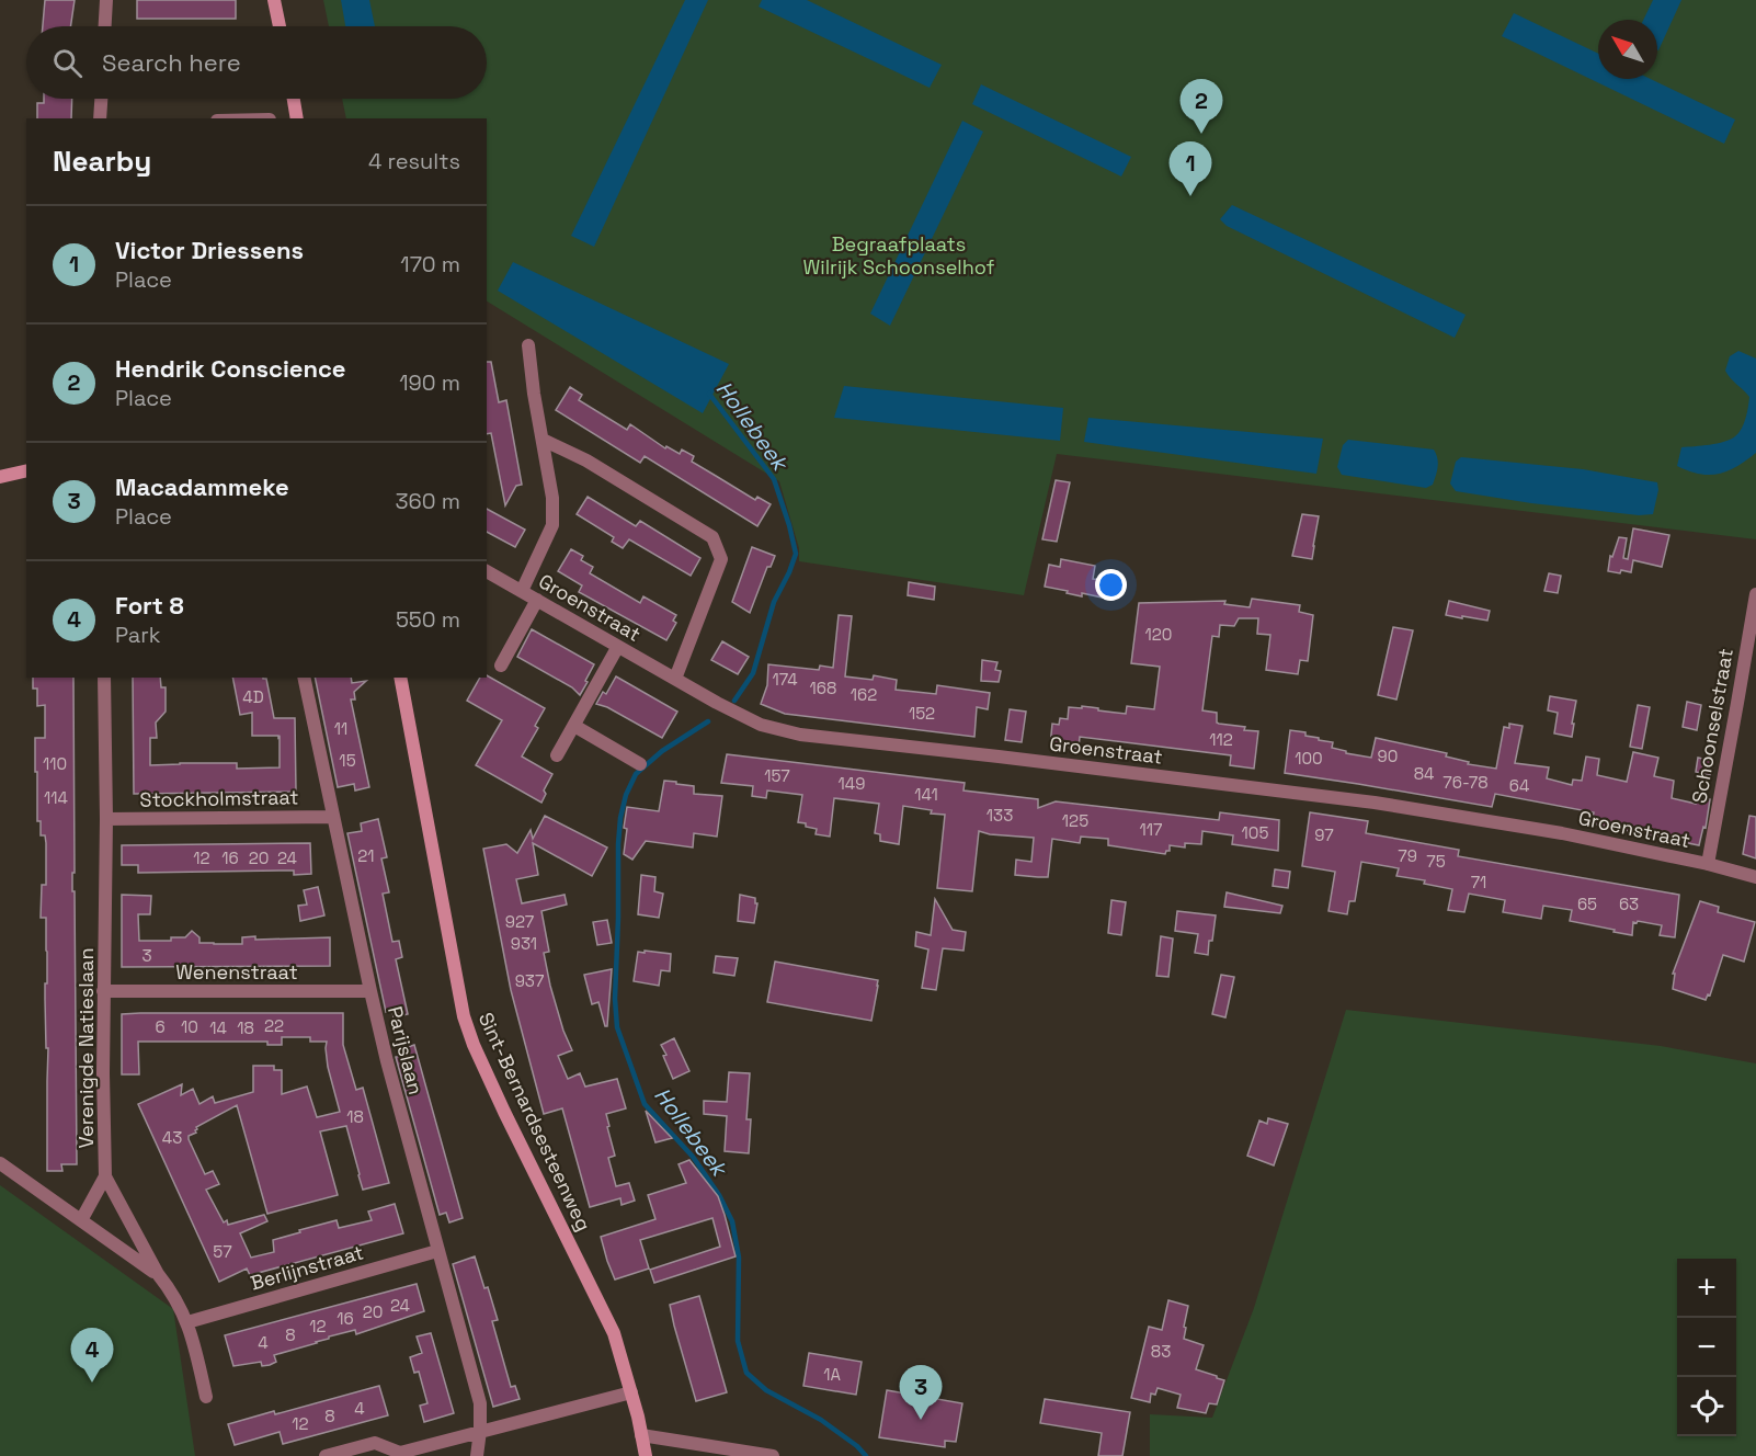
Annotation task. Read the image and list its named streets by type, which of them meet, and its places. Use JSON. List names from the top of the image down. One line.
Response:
{"streets":{"main road":["Sint-Bernardsesteenweg"],"street":["Groenstraat","Schoonselstraat","Stockholmstraat","Wenenstraat","Verenigde Natieslaan","Parijslaan","Berlijnstraat"]},"crossings":[["Groenstraat","Schoonselstraat"],["Stockholmstraat","Verenigde Natieslaan"],["Stockholmstraat","Parijslaan"],["Wenenstraat","Verenigde Natieslaan"],["Wenenstraat","Parijslaan"],["Verenigde Natieslaan","Berlijnstraat"],["Parijslaan","Berlijnstraat"]],"water":["Hollebeek"],"parks":["Begraafplaats Wilrijk Schoonselhof"],"house_numbers":["120","174","168","162","4D","152","11","112","90","100","15","110","84","157","76-78","149","64","141","114","133","125","117","105","97","21","79","12","16","20","24","75","71","65","63","927","931","3","937","22","6","10","14","18","18","43","57","24","20","16","12","8","4","83","1A","4","8","12"],"north":"top left","page":{"search":"Search here","pins":["2","1","4","3"],"heading":["Nearby","4 results"],"list":[{"mark":"1","name":"Victor Driessens","note":"Place","value":"170 m"},{"mark":"2","name":"Hendrik Conscience","note":"Place","value":"190 m"},{"mark":"3","name":"Macadammeke","note":"Place","value":"360 m"},{"mark":"4","name":"Fort 8","note":"Park","value":"550 m"}],"map_buttons":["+","−"]}}
